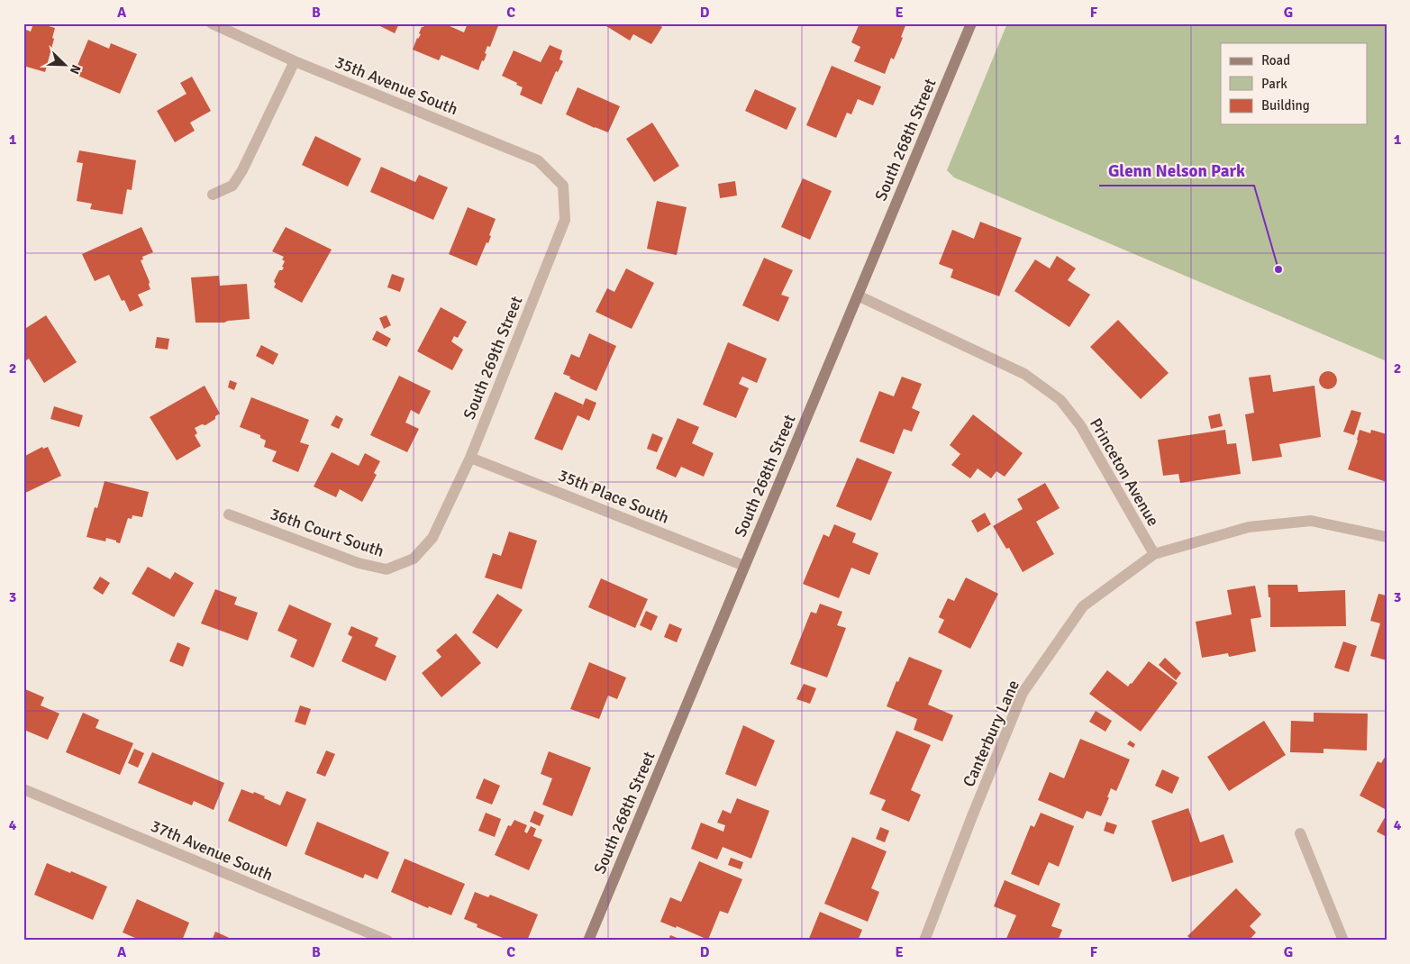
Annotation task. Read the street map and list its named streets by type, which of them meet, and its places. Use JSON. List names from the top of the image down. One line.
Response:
{"streets":{"street":["35th Avenue South","South 268th Street","South 269th Street","Princeton Avenue","35th Place South","36th Court South","Canterbury Lane","37th Avenue South"]},"crossings":[["35th Avenue South","South 269th Street"],["South 268th Street","Princeton Avenue"],["South 268th Street","35th Place South"],["South 269th Street","35th Place South"],["South 269th Street","36th Court South"],["Princeton Avenue","Canterbury Lane"]],"places":["Glenn Nelson Park"],"legend":["Road","Park","Building"],"north":"bottom right","grid":{"columns":["A","B","C","D","E","F","G"],"rows":["1","2","3","4"]}}
